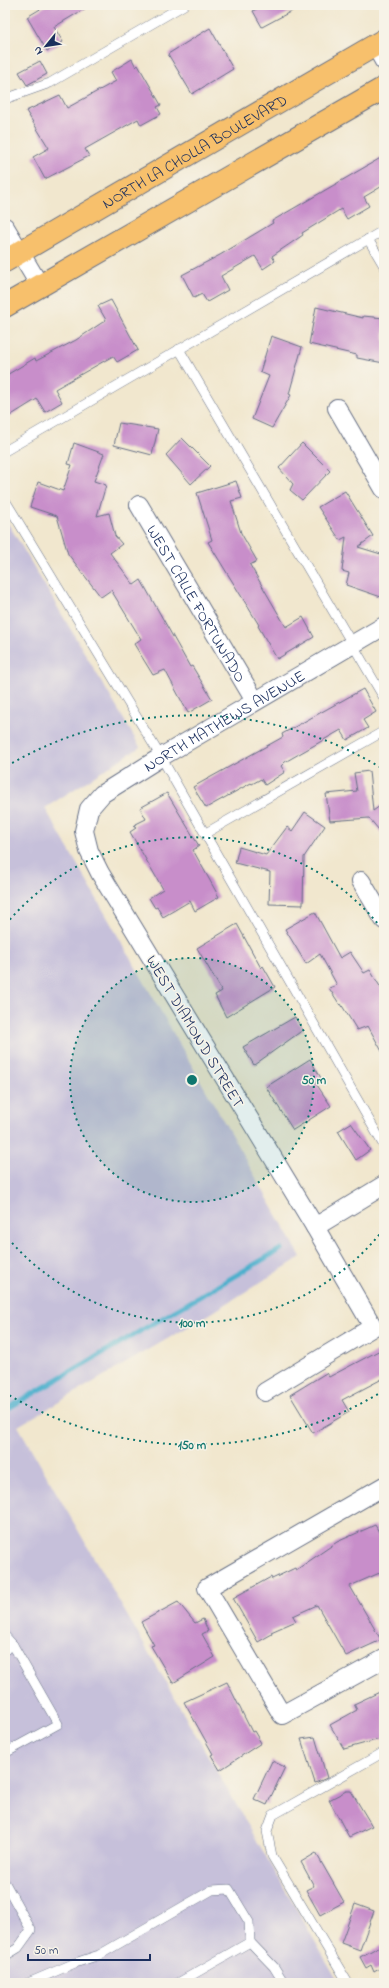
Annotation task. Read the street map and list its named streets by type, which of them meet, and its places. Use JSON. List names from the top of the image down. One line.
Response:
{"streets":{"main road":["NORTH LA CHOLLA BOULEVARD"],"street":["WEST CALLE FORTUNADO","NORTH MATHEWS AVENUE","WEST DIAMOND STREET"]},"crossings":[["WEST CALLE FORTUNADO","NORTH MATHEWS AVENUE"],["NORTH MATHEWS AVENUE","WEST DIAMOND STREET"]],"scale_bar":"50 m","north":"bottom left","rings":["50 m","100 m","150 m"]}
